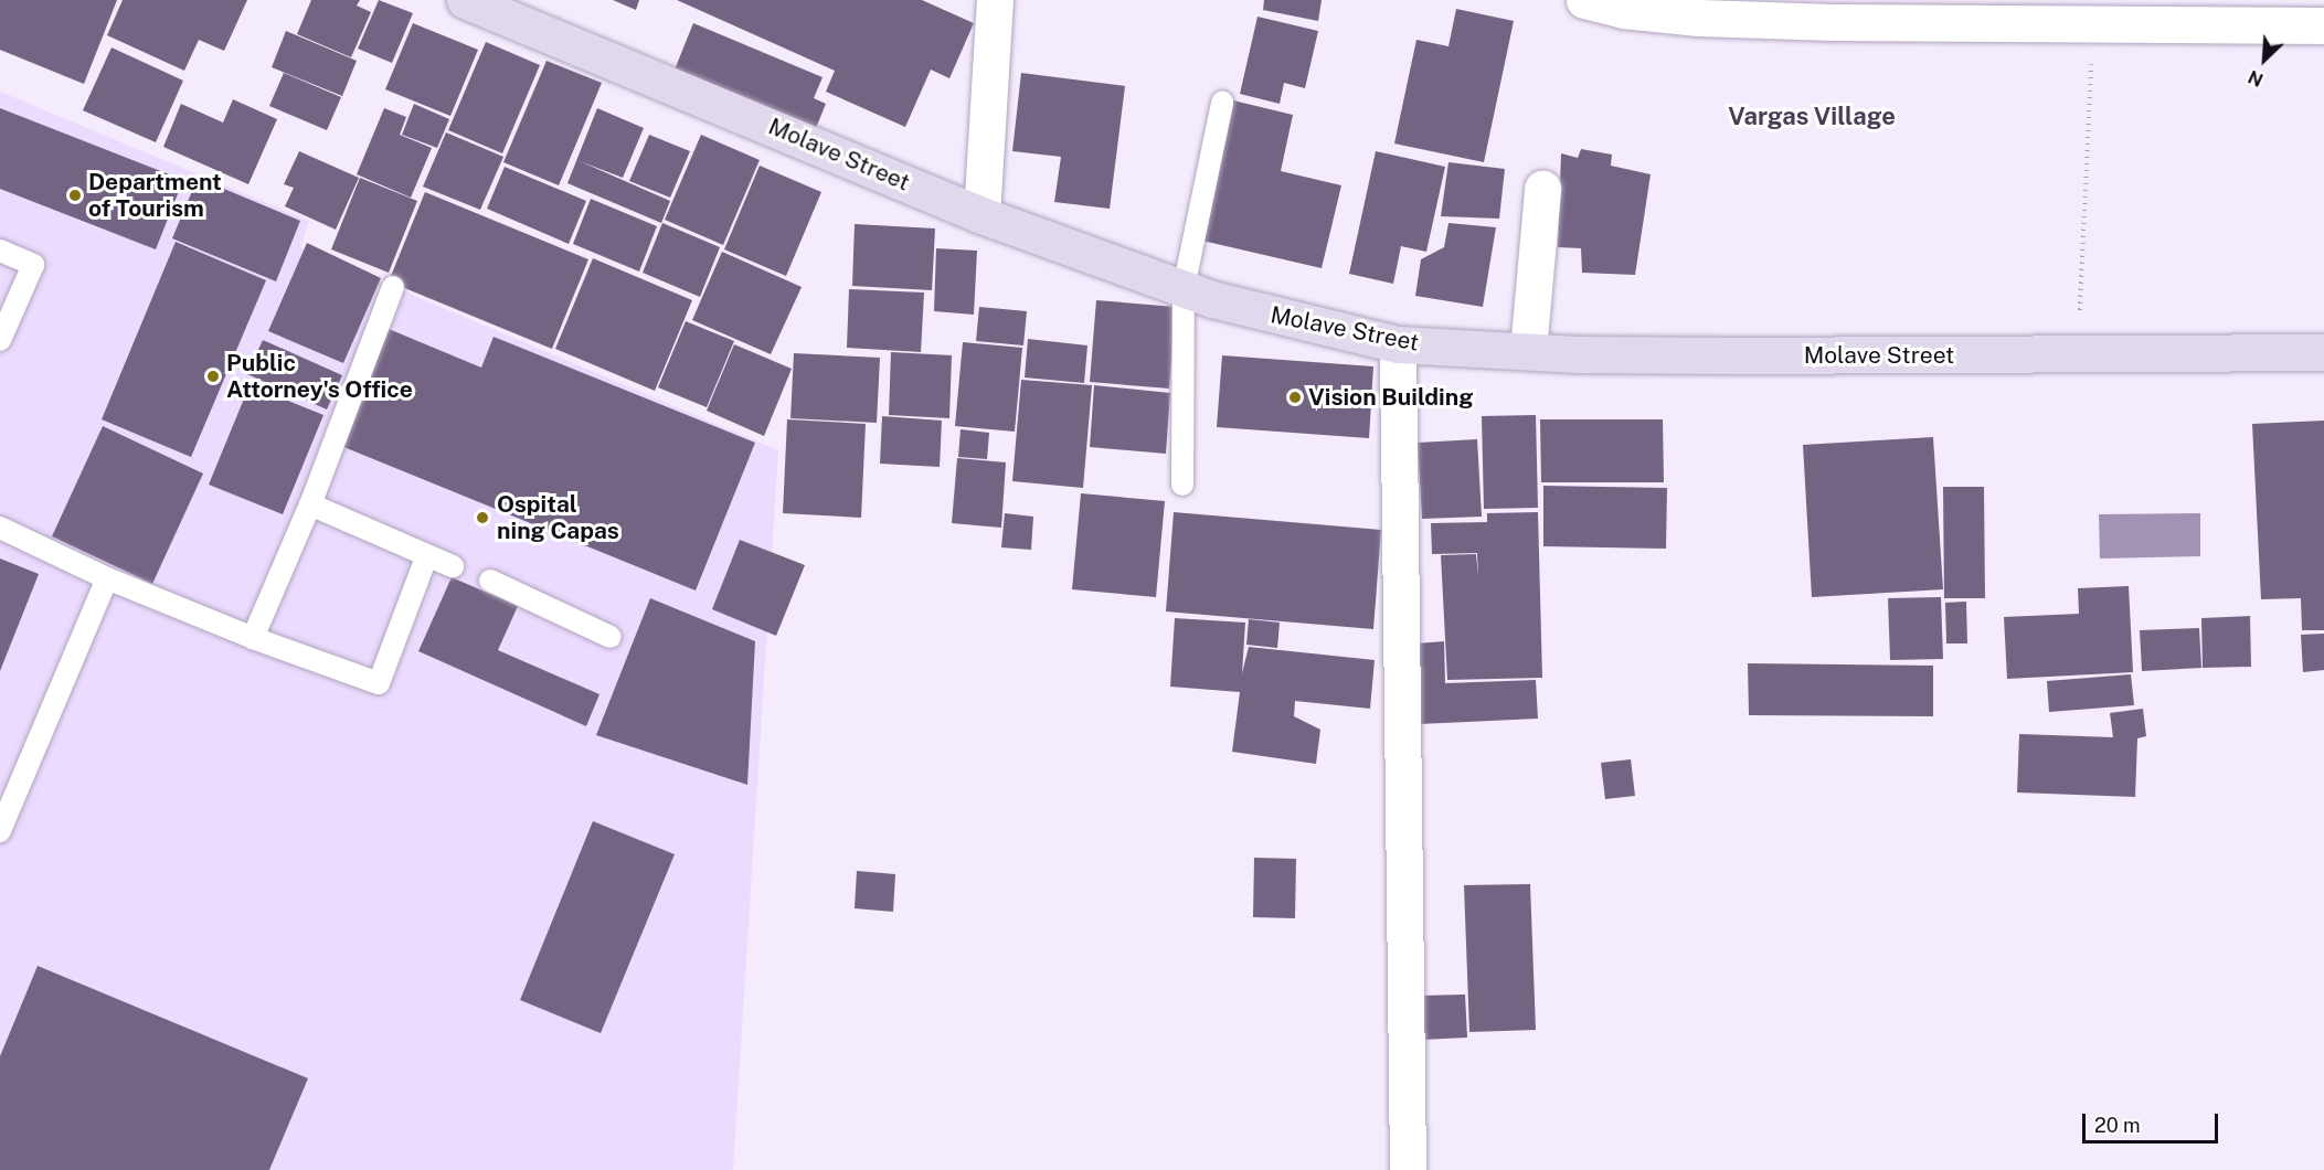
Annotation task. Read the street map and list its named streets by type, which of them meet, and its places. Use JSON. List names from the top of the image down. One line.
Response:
{"streets":{"street":["Molave Street"]},"districts":["Vargas Village"],"places":["Department of Tourism","Public Attorney's Office","Vision Building","Ospital ning Capas"],"scale_bar":"20 m","north":"bottom left"}
